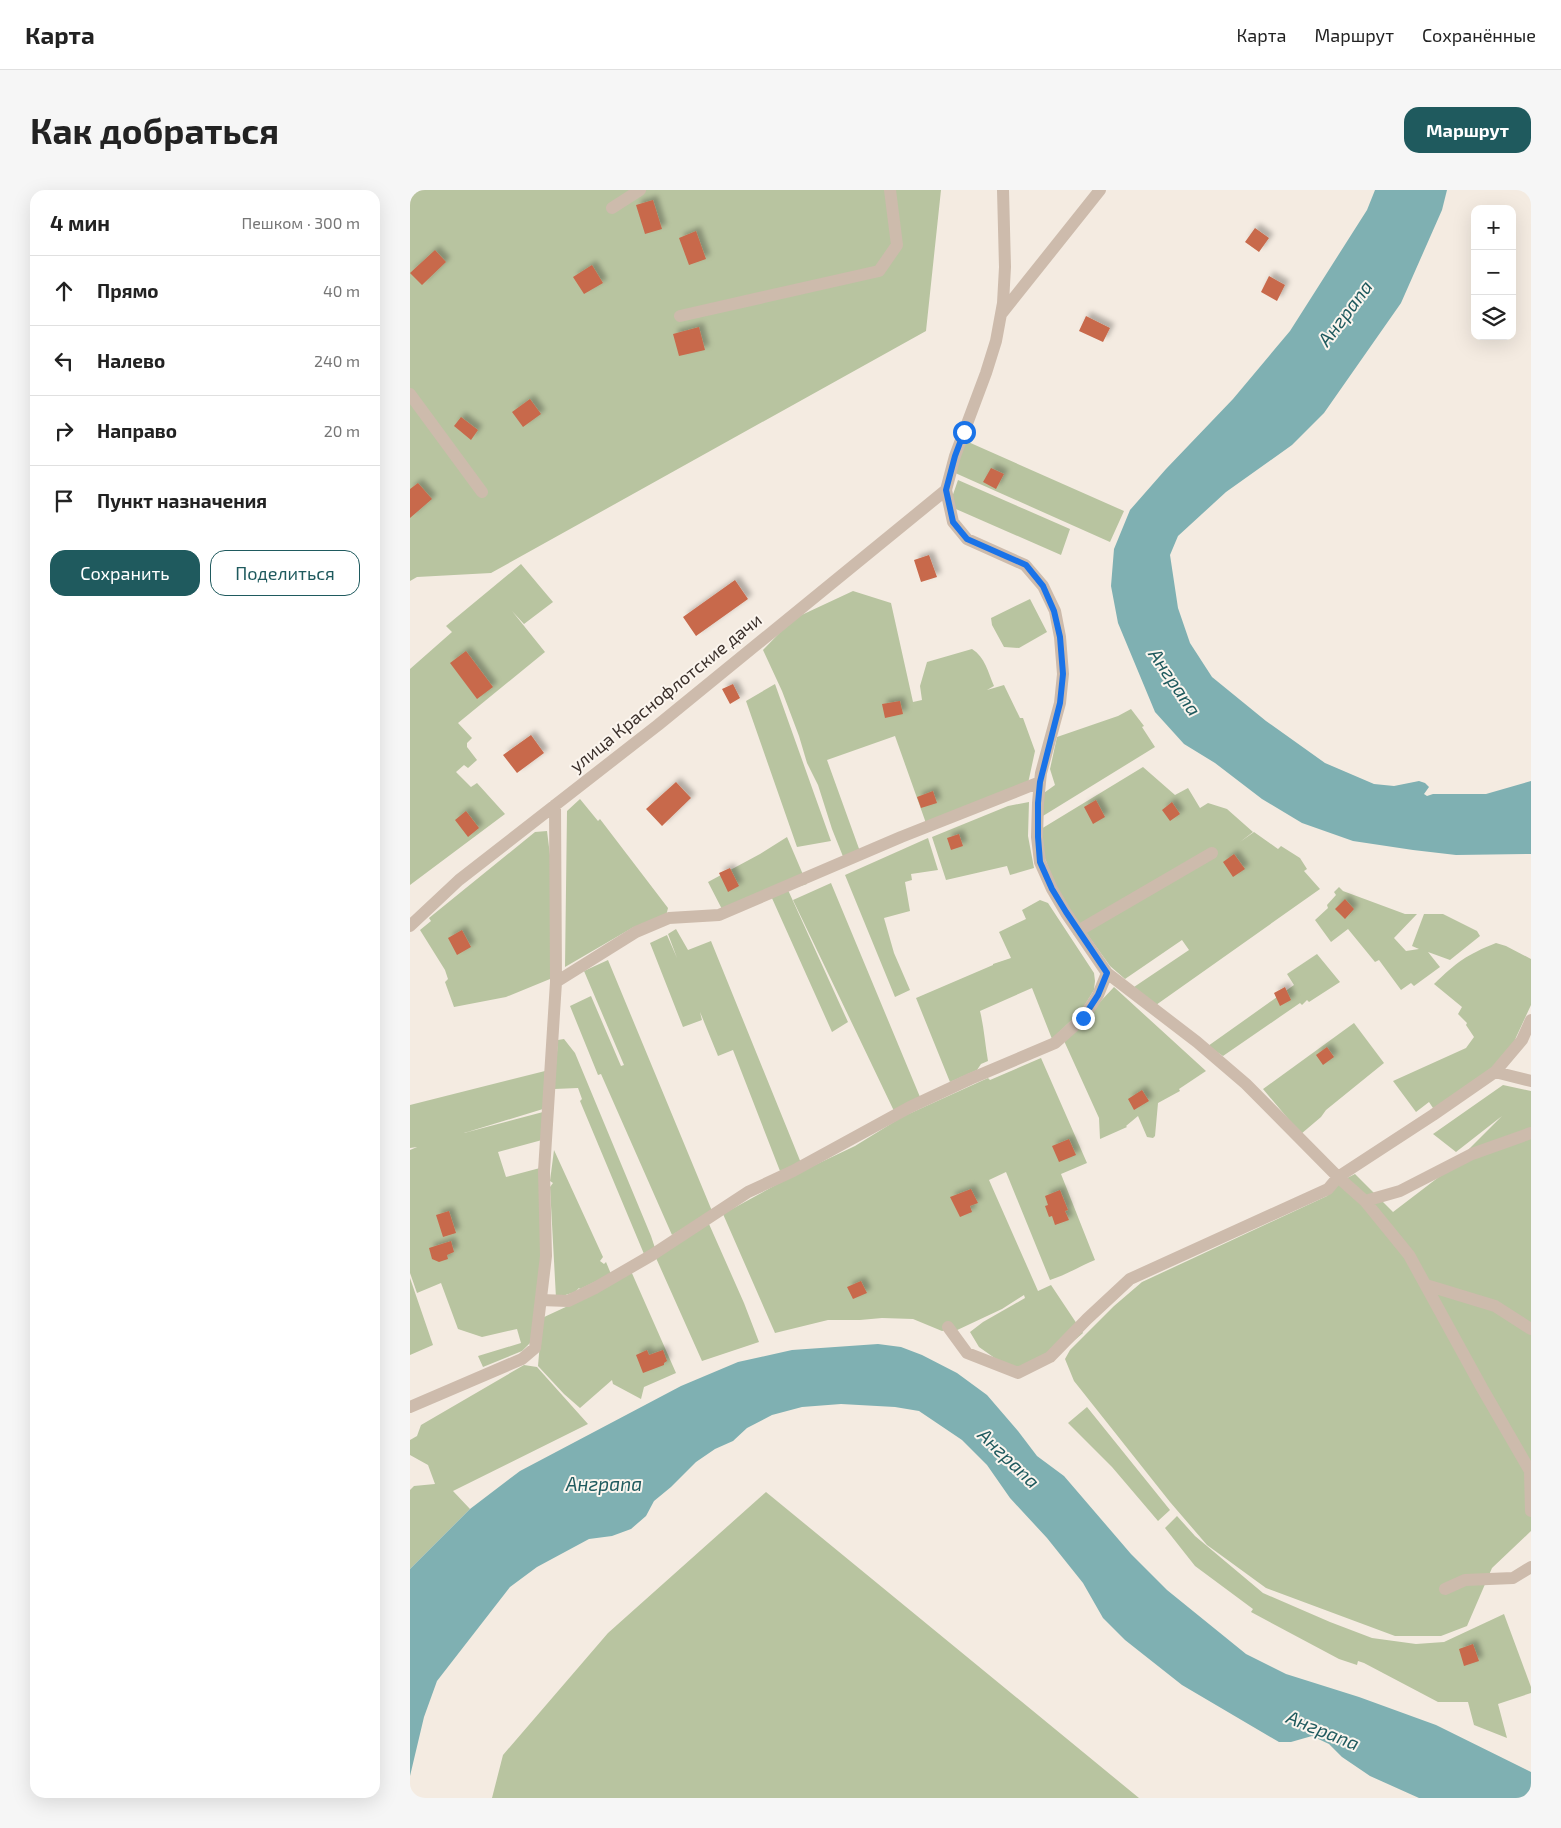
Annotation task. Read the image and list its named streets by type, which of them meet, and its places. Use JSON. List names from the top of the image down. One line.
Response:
{"streets":{"street":["улица Краснофлотские дачи"]},"water":["Анграпа"],"page":{"header":"Карта","nav":["Карта","Маршрут","Сохранённые"],"buttons":["Маршрут",["Сохранить","Поделиться"]],"title":"Как добраться","heading":["4 мин","Пешком · 300 m"],"map_buttons":["+","−"],"list":[["Прямо","40 m"],["Налево","240 m"],["Направо","20 m"],"Пункт назначения"]}}
